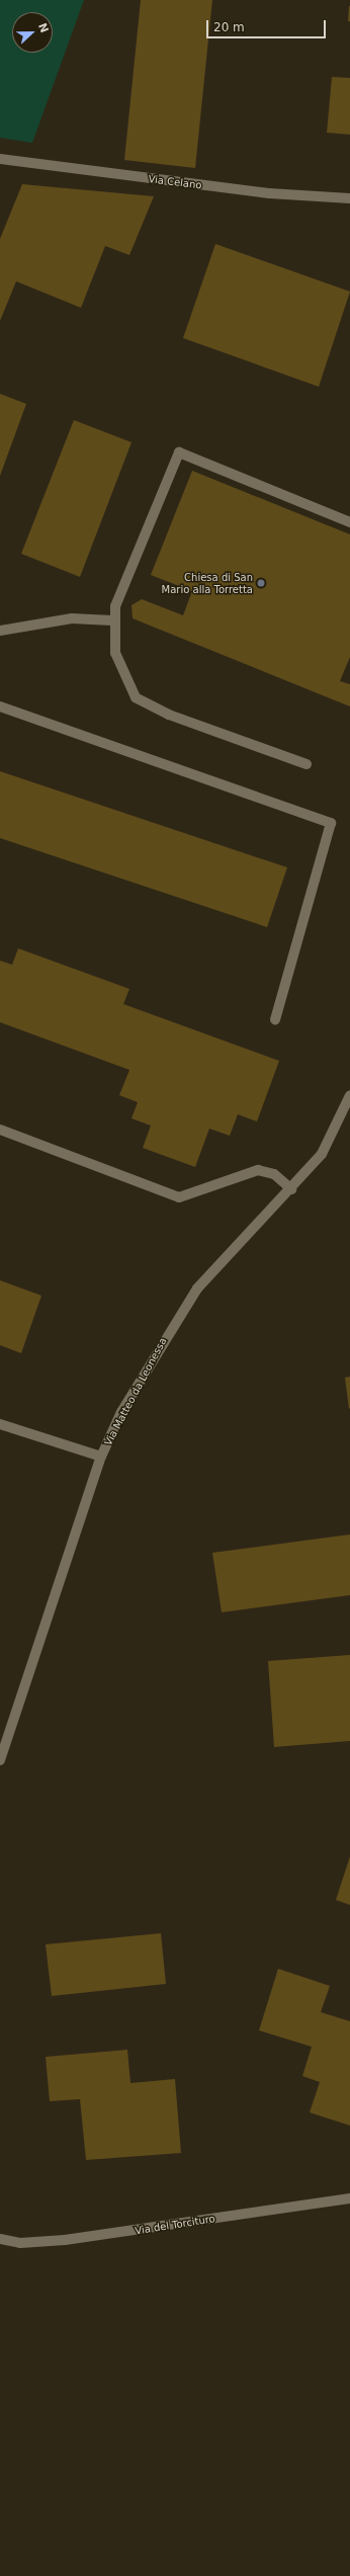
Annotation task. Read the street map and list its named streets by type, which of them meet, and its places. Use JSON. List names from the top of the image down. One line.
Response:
{"streets":{"street":["Via Celano","Via Matteo da Leonessa","Via del Torcituro"]},"places":["Chiesa di San Mario alla Torretta"],"scale_bar":"20 m","north":"right"}
